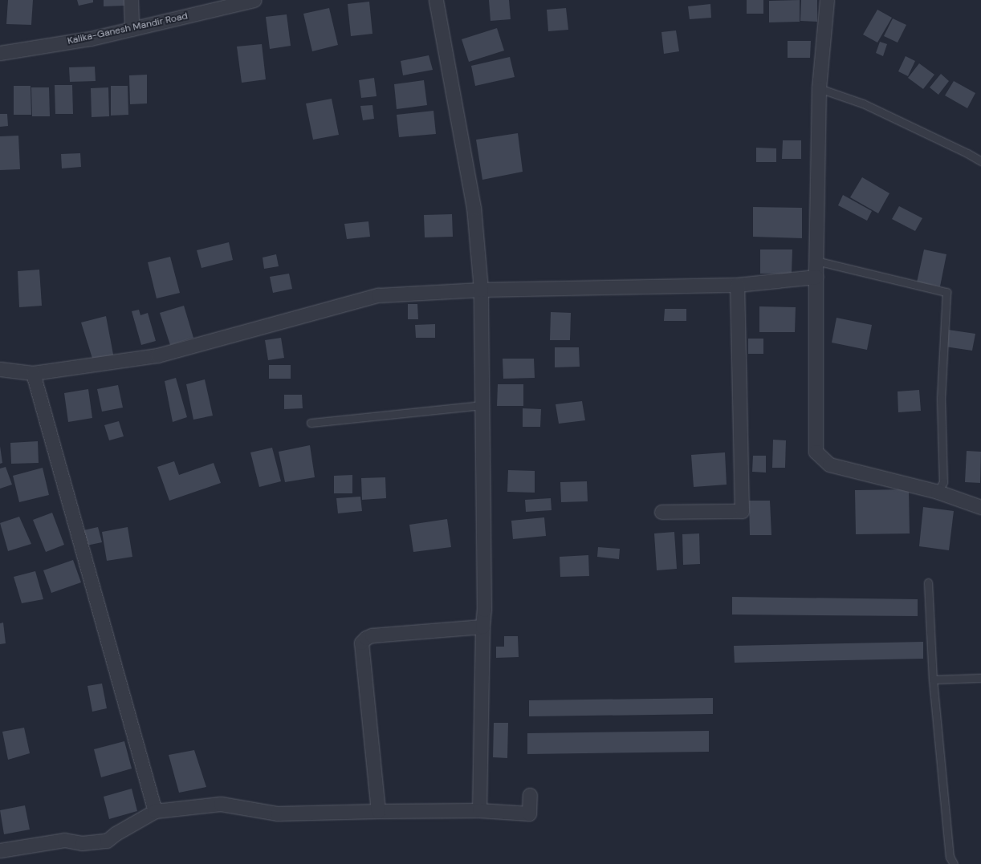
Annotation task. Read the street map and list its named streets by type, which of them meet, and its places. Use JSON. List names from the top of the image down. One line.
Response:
{"streets":{"street":["Kalika-Ganesh Mandir Road"]}}
